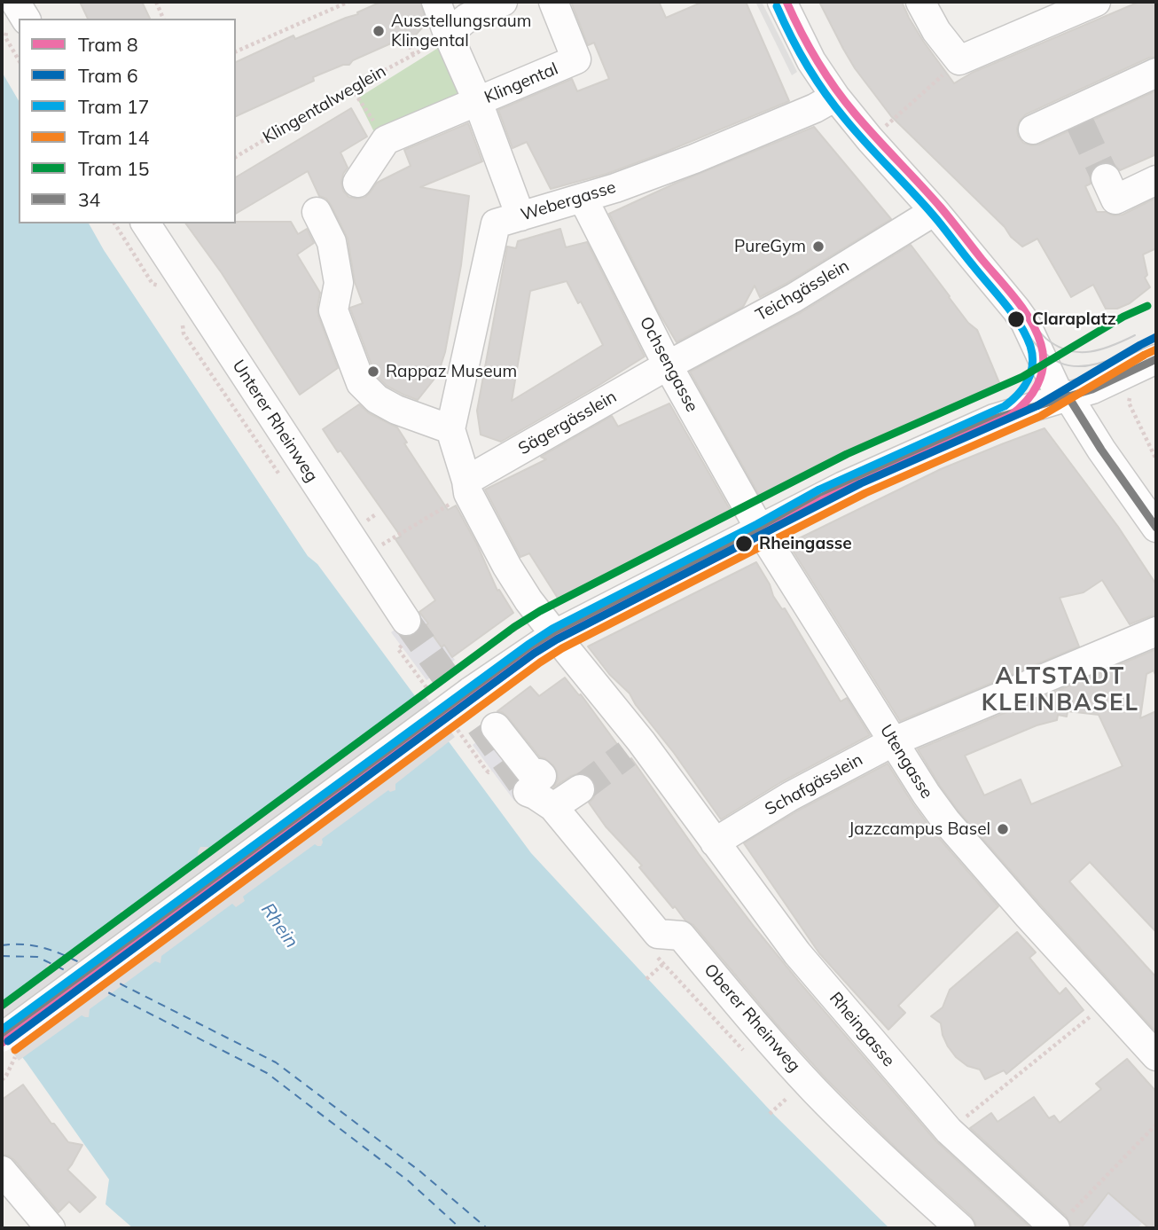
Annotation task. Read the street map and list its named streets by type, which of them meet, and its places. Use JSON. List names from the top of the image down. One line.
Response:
{"streets":{"street":["Klingental","Webergasse","Teichgässlein","Ochsengasse","Unterer Rheinweg","Sägergässlein","Utengasse","Schafgässlein","Oberer Rheinweg","Rheingasse"],"path":["Klingentalweglein"]},"crossings":[["Klingental","Klingentalweglein"],["Klingental","Webergasse"],["Webergasse","Ochsengasse"],["Webergasse","Rheingasse"],["Teichgässlein","Ochsengasse"],["Teichgässlein","Sägergässlein"],["Ochsengasse","Sägergässlein"],["Ochsengasse","Utengasse"],["Sägergässlein","Rheingasse"],["Utengasse","Schafgässlein"],["Schafgässlein","Rheingasse"]],"districts":["ALTSTADT KLEINBASEL"],"water":["Rhein"],"places":["Ausstellungsraum Klingental","PureGym","Claraplatz","Rappaz Museum","Rheingasse","Jazzcampus Basel"],"lines":["tram line 8","tram line 17","tram line 15","tram line 6","tram line 14","transit line 34"],"legend":["Tram 8","Tram 6","Tram 17","Tram 14","Tram 15","34"]}
